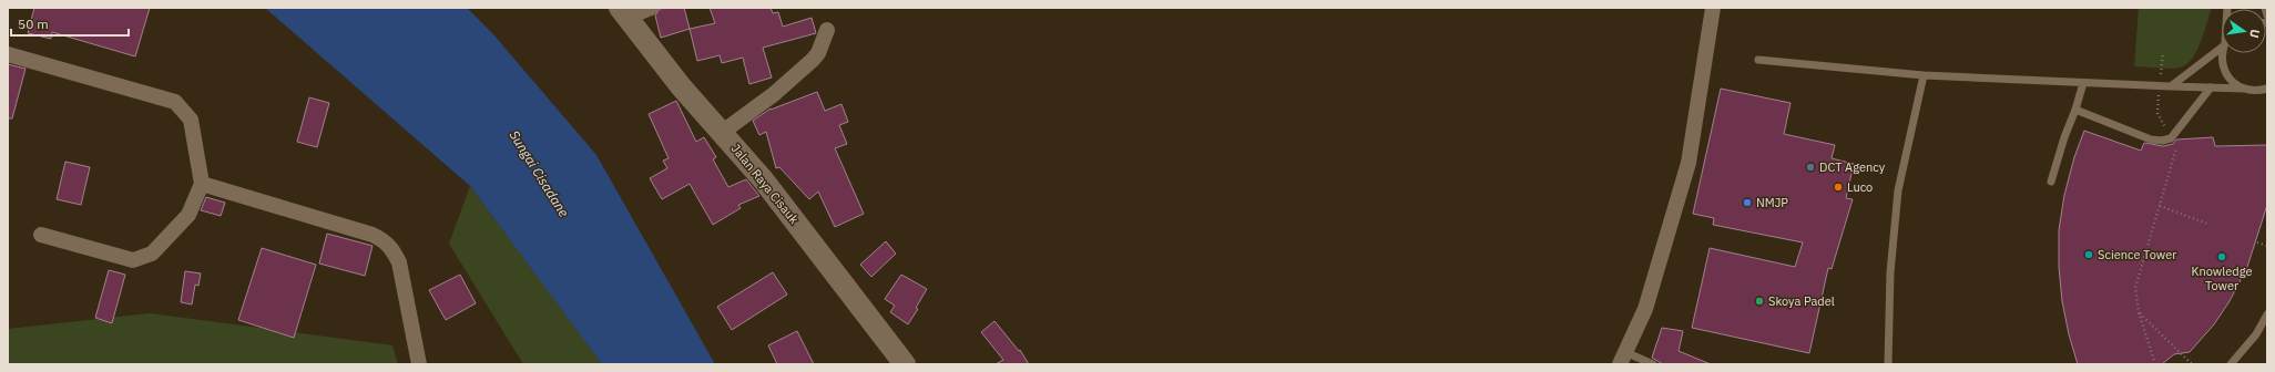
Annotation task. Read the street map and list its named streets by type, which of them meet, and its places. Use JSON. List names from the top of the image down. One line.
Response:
{"streets":{"main road":["Jalan Raya Cisauk"]},"water":["Sungai Cisadane"],"places":["DCT Agency","Luco","NMJP","Science Tower","Knowledge Tower","Skoya Padel"],"scale_bar":"50 m","north":"right"}
